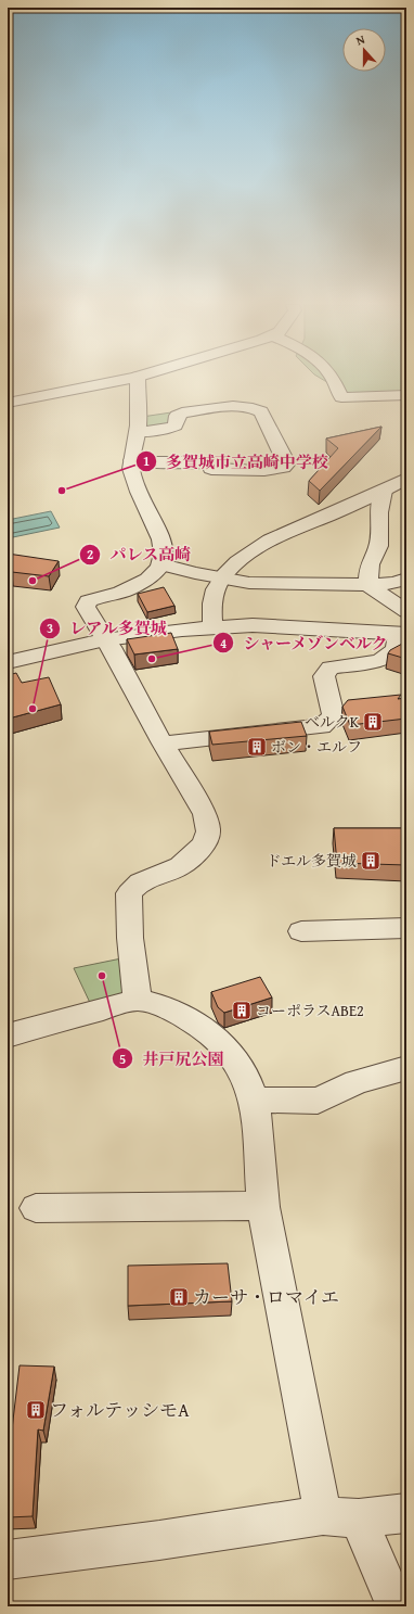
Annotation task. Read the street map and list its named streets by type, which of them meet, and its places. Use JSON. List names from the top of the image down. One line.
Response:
{"places":{"other":["多賀城市立高崎中学校","パレス高崎","シャーメゾンベルク","レアル多賀城","井戸尻公園"],"building":["ベルクK","ボン・エルフ","ドエル多賀城","コーポラスABE2","カーサ・ロマイエ","フォルテッシモA"]},"north":"top"}
